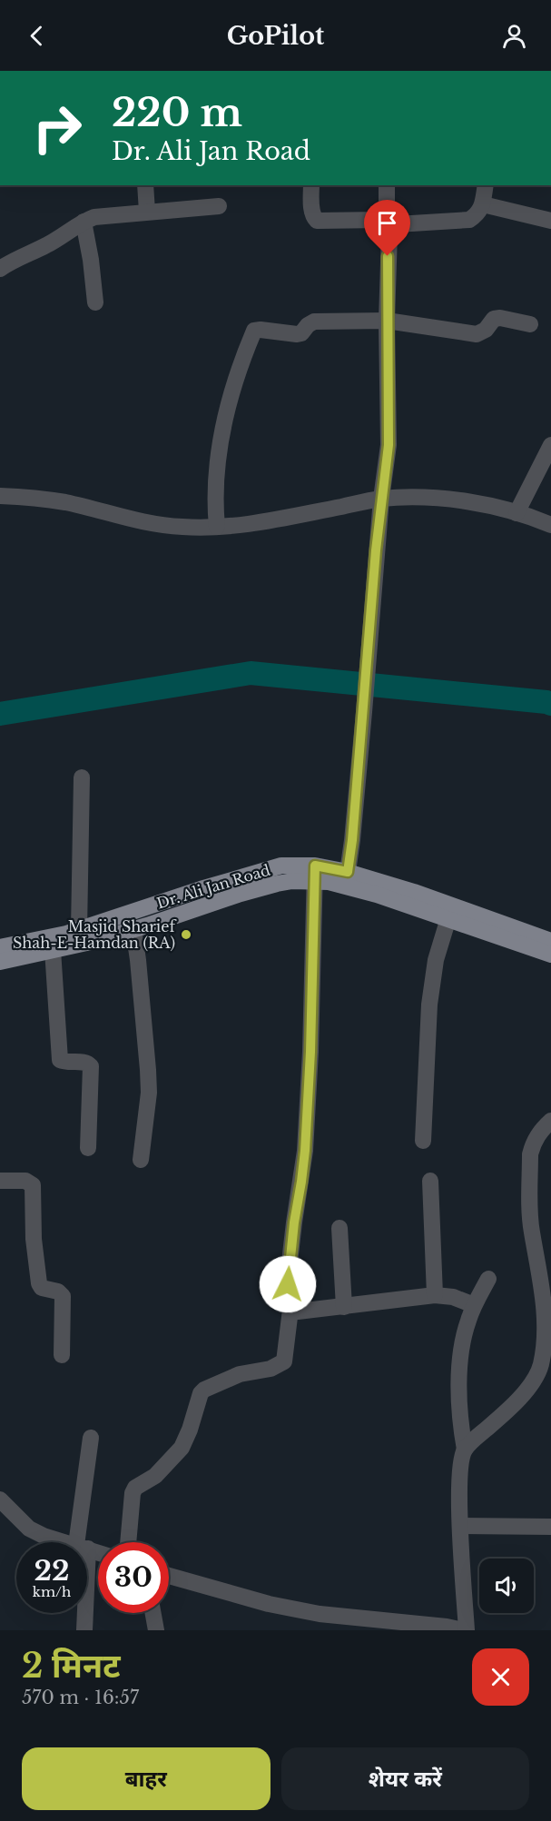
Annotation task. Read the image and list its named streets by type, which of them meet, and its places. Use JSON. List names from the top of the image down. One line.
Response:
{"streets":{"main road":["Dr. Ali Jan Road"]},"places":["Masjid Sharief Shah-E-Hamdan (RA)"],"page":{"header":"GoPilot","turn":["220 m","Dr. Ali Jan Road"],"speed":"22 km/h","limit":"30","heading":["2 मिनट","570 m · 16:57"],"buttons":["बाहर","शेयर करें"]}}
